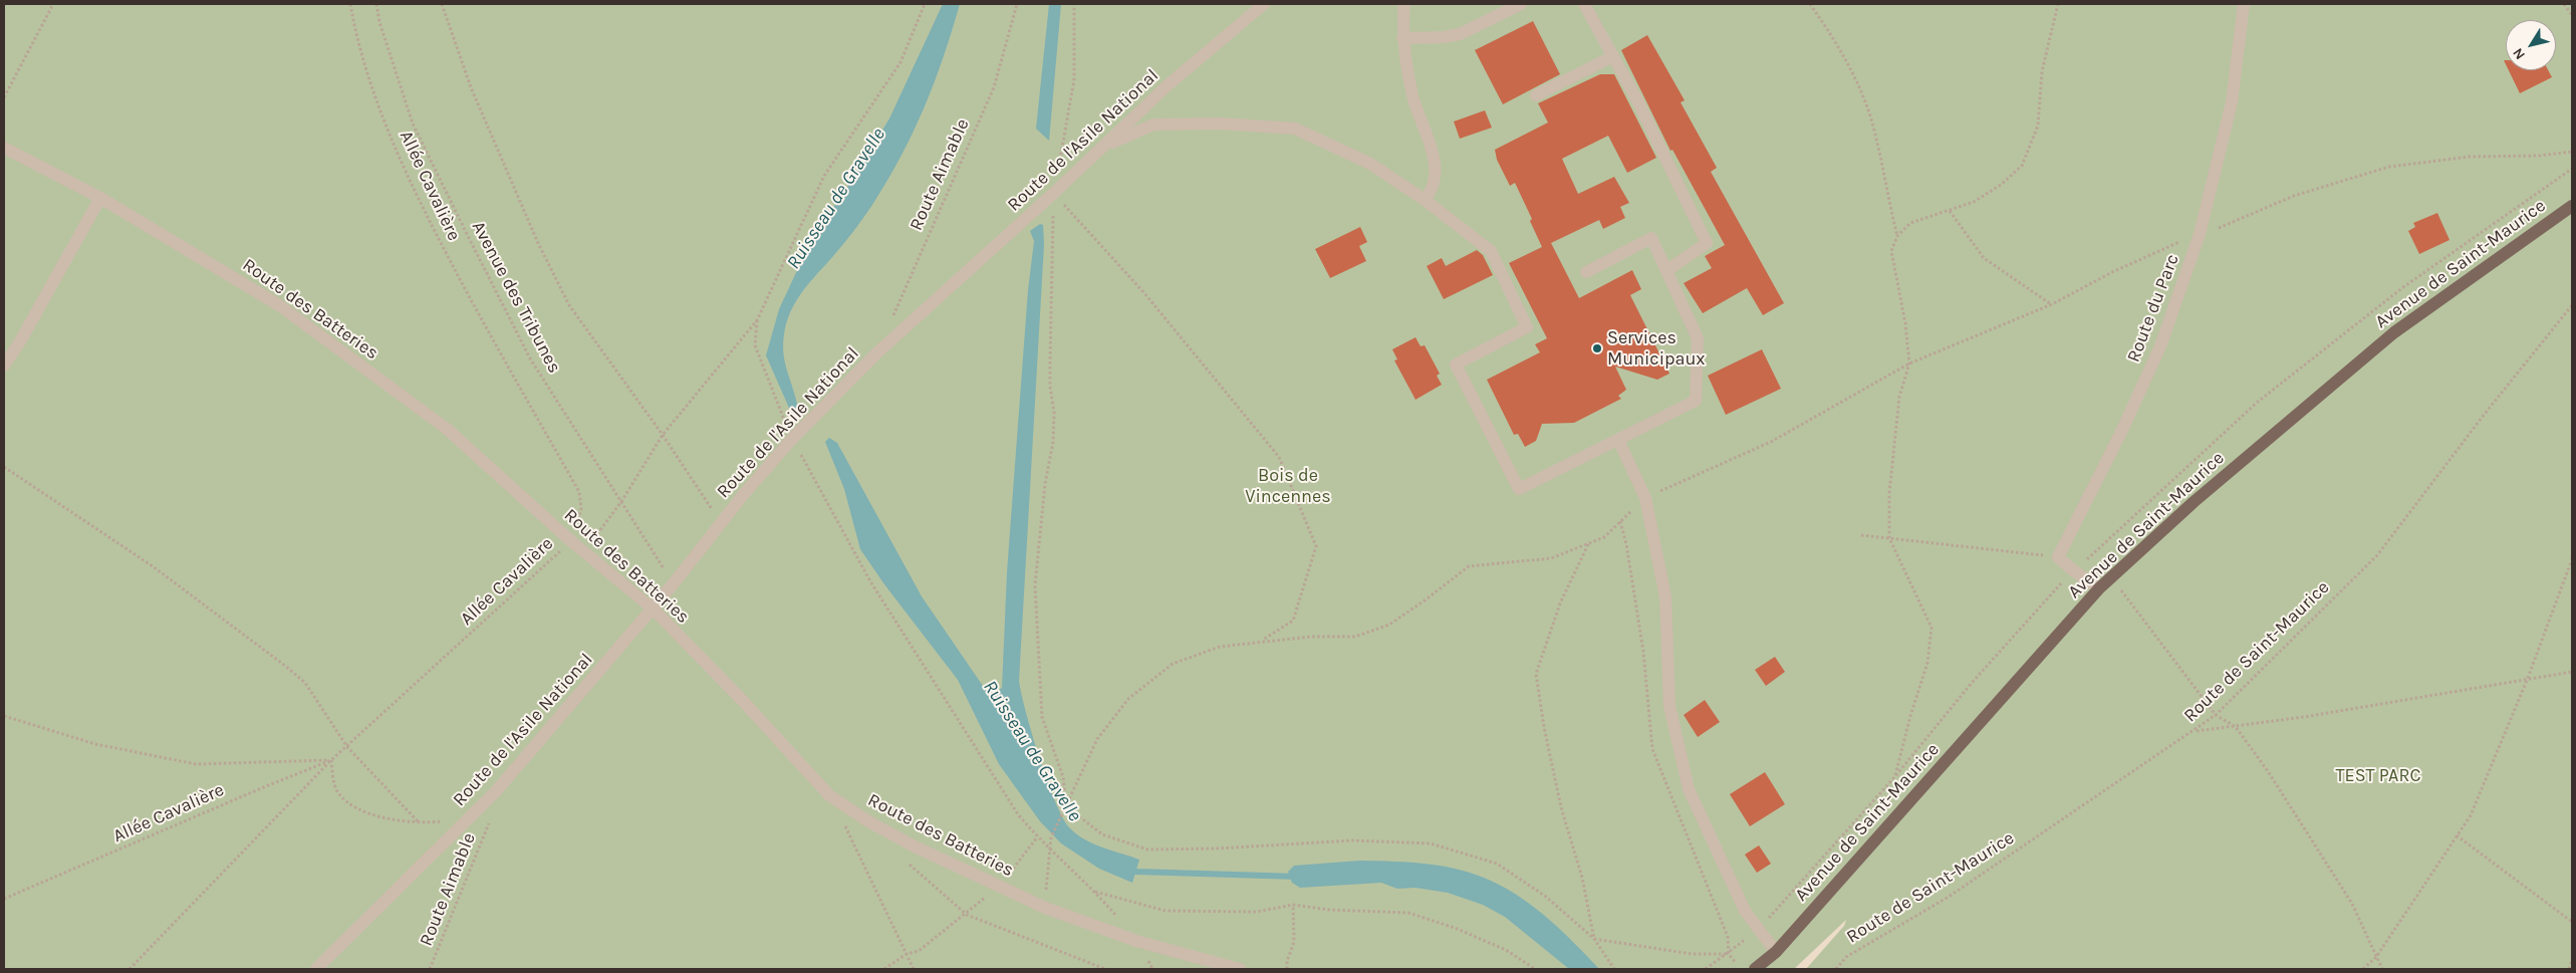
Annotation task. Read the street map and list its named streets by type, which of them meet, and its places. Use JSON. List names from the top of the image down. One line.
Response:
{"streets":{"main road":["Avenue de Saint-Maurice"],"street":["Route de l'Asile National","Route du Parc","Route des Batteries"],"path":["Route Aimable","Allée Cavalière","Avenue des Tribunes","Route de Saint-Maurice"]},"crossings":[["Route de l'Asile National","Route Aimable"],["Route de l'Asile National","Avenue des Tribunes"],["Route de l'Asile National","Route des Batteries"],["Allée Cavalière","Route des Batteries"]],"water":["Ruisseau de Gravelle"],"parks":["Bois de Vincennes","TEST PARC"],"places":["Services Municipaux"],"north":"bottom left"}
